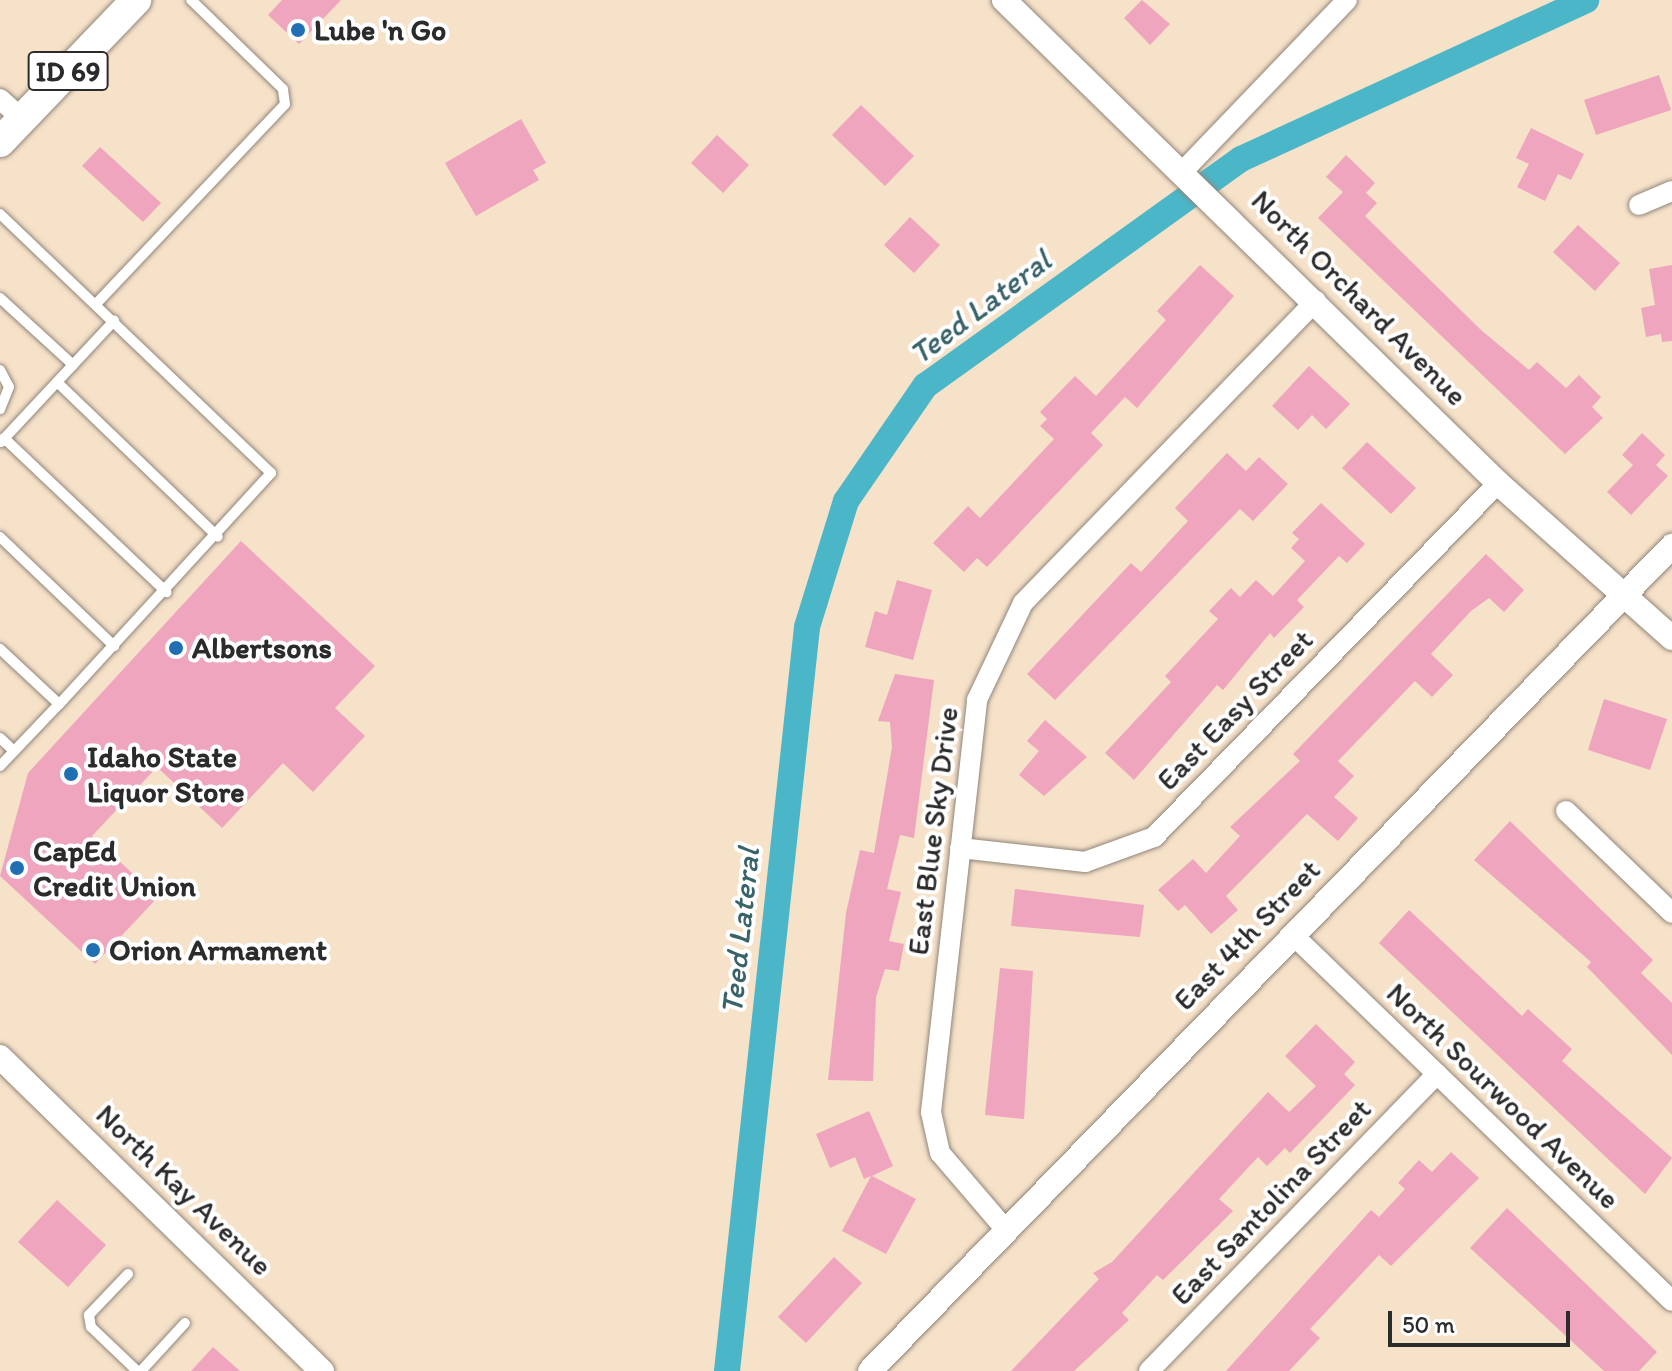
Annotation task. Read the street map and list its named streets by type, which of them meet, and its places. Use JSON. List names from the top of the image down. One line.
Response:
{"streets":{"main road":["ID 69"],"street":["North Orchard Avenue","East Easy Street","East Blue Sky Drive","East 4th Street","North Sourwood Avenue","North Kay Avenue","East Santolina Street"]},"crossings":[["North Orchard Avenue","East Easy Street"],["North Orchard Avenue","East Blue Sky Drive"],["North Orchard Avenue","East 4th Street"],["East Easy Street","East Blue Sky Drive"],["East Blue Sky Drive","East 4th Street"],["East 4th Street","North Sourwood Avenue"],["North Sourwood Avenue","East Santolina Street"]],"water":["Teed Lateral"],"places":["Lube 'n Go","Albertsons","Idaho State Liquor Store","CapEd Credit Union","Orion Armament"],"scale_bar":"50 m"}
